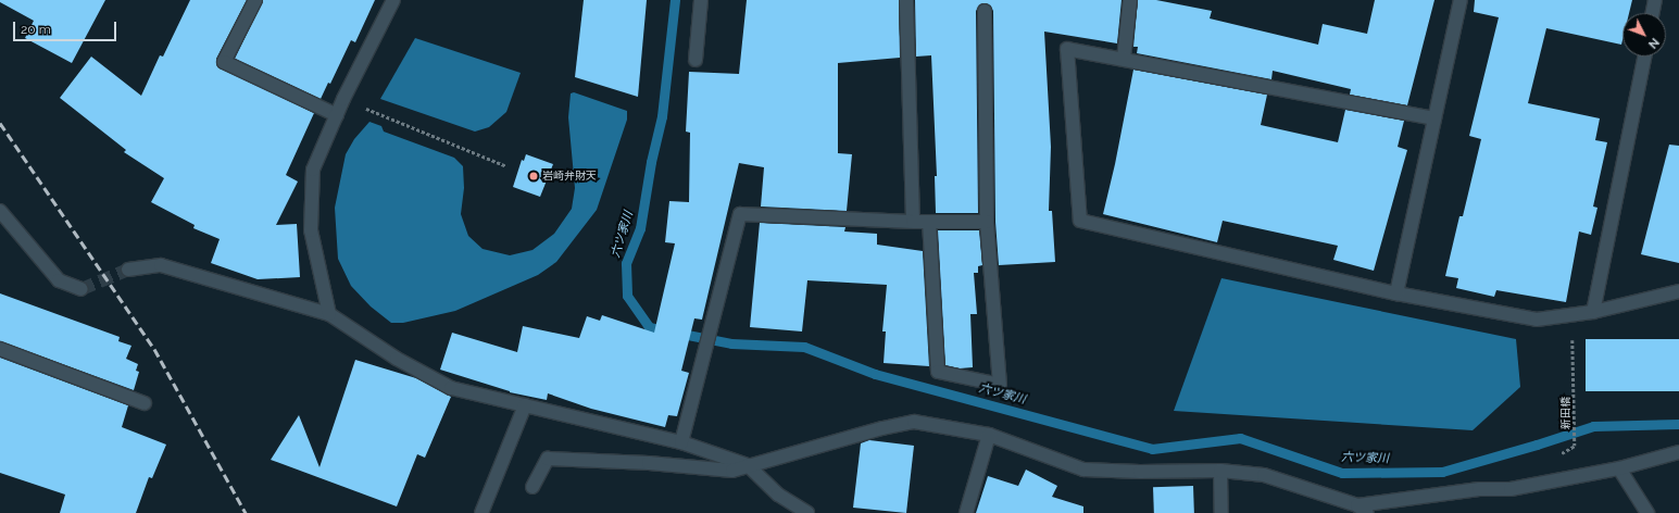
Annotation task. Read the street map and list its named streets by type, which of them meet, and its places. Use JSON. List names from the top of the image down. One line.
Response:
{"streets":{"path":["新田橋"]},"water":["六ツ家川"],"places":["岩崎弁財天"],"scale_bar":"20 m","north":"bottom right"}
